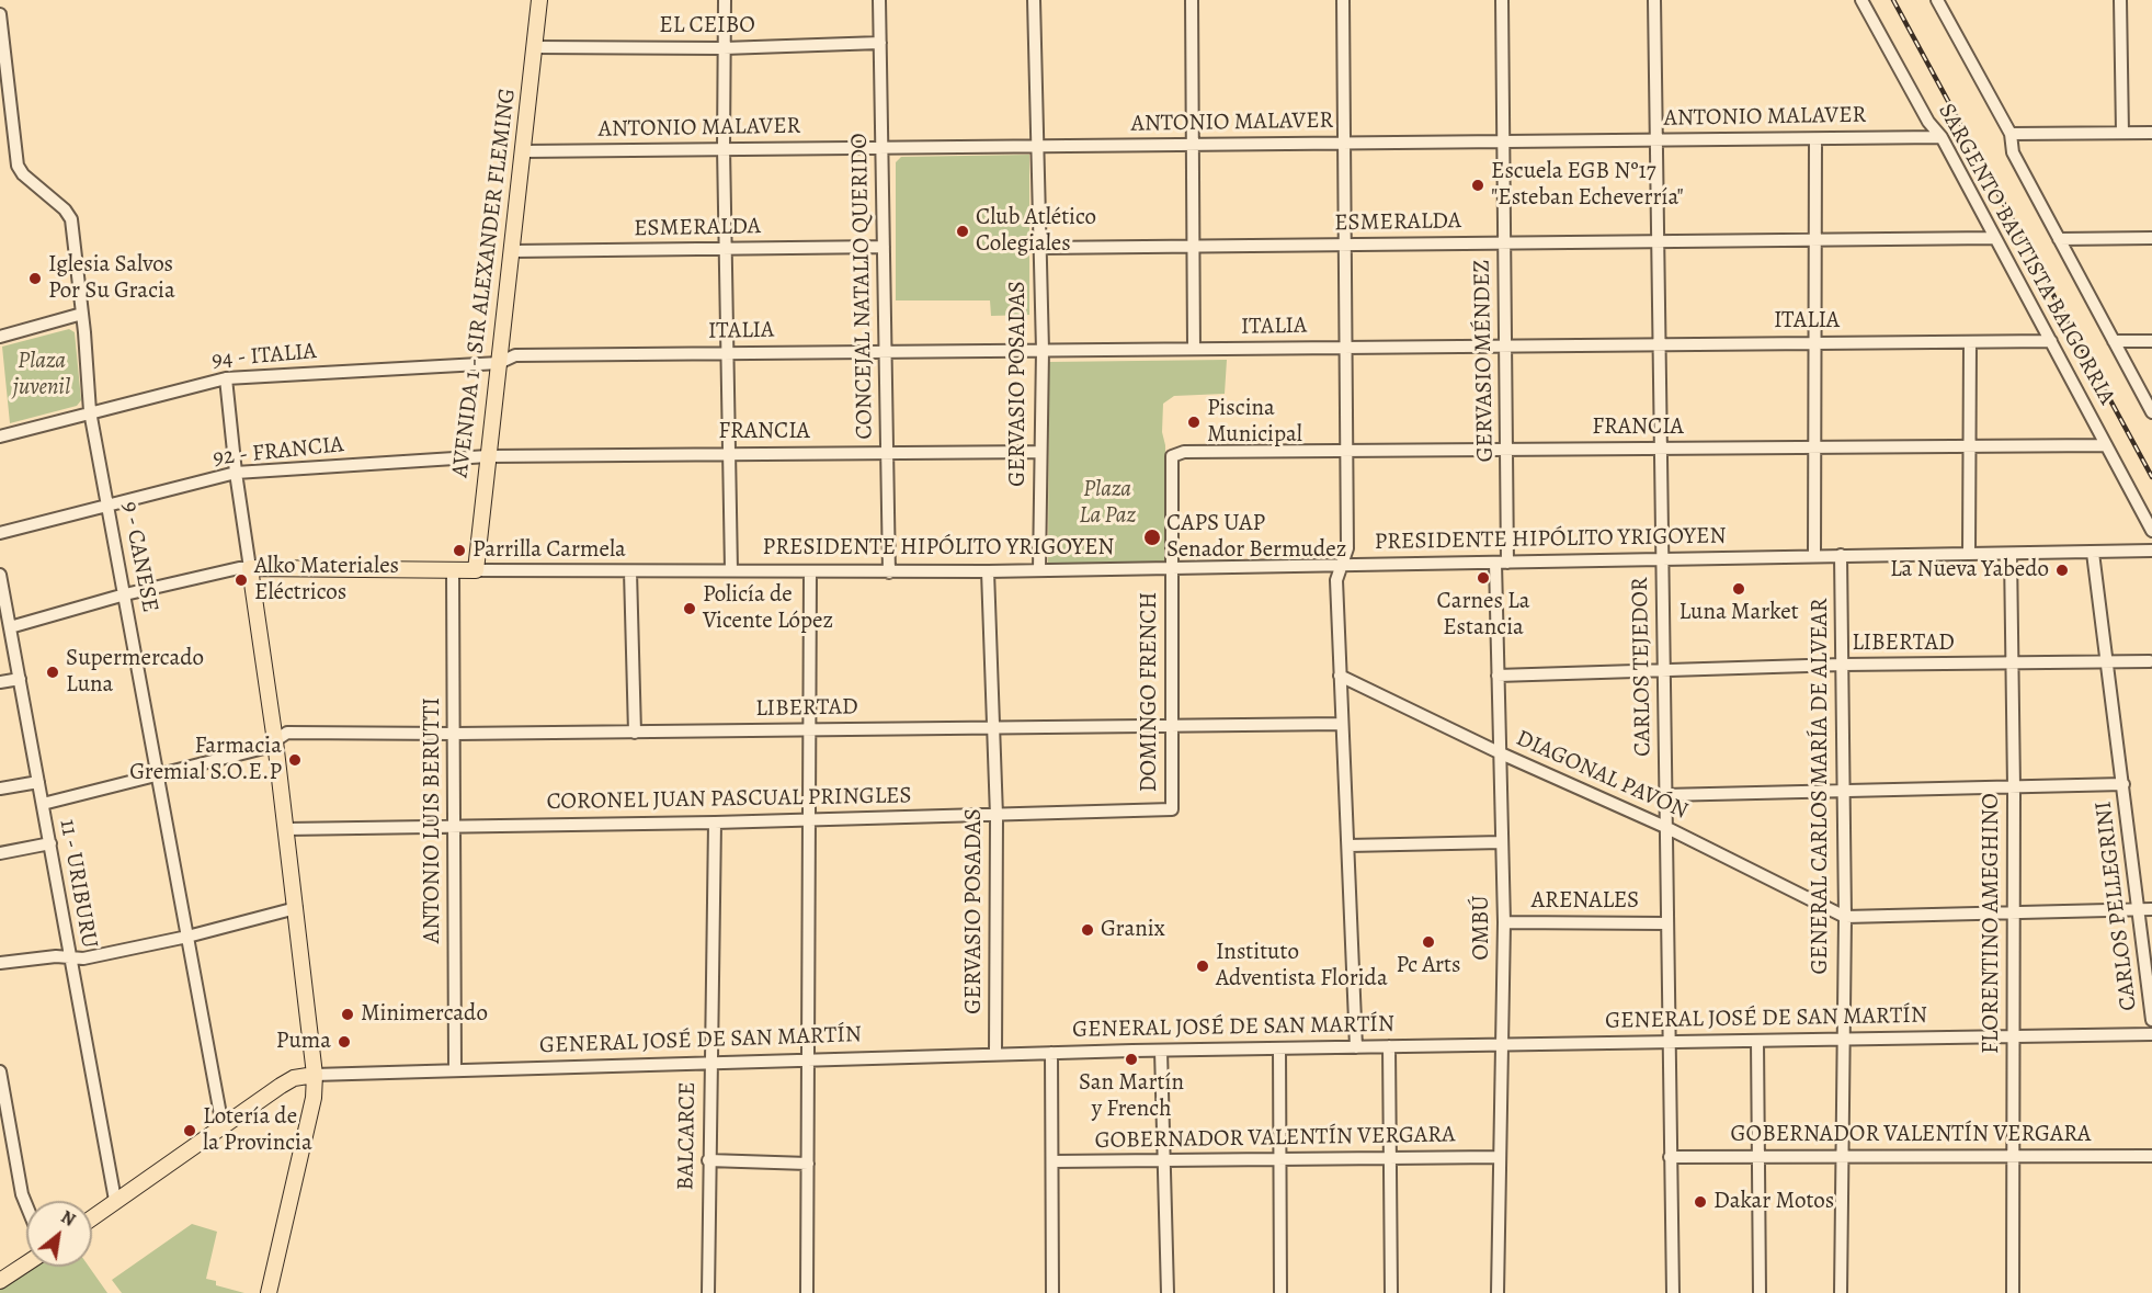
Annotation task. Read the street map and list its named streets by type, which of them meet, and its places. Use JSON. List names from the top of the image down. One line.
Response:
{"streets":{"main road":["AVENIDA 1 - SIR ALEXANDER FLEMING"],"street":["EL CEIBO","ANTONIO MALAVER","ESMERALDA","SARGENTO BAUTISTA BAIGORRIA","CONCEJAL NATALIO QUERIDO","ITALIA","94 - ITALIA","GERVASIO MÉNDEZ","GERVASIO POSADAS","FRANCIA","92 - FRANCIA","PRESIDENTE HIPÓLITO YRIGOYEN","9 - CANESE","LIBERTAD","CARLOS TEJEDOR","DOMINGO FRENCH","DIAGONAL PAVÓN","GENERAL CARLOS MARÍA DE ALVEAR","CORONEL JUAN PASCUAL PRINGLES","ANTONIO LUIS BERUTTI","11 - URIBURU","ARENALES","CARLOS PELLEGRINI","FLORENTINO AMEGHINO","OMBÚ","GENERAL JOSÉ DE SAN MARTÍN","GOBERNADOR VALENTÍN VERGARA","BALCARCE"]},"crossings":[["EL CEIBO","AVENIDA 1 - SIR ALEXANDER FLEMING"],["EL CEIBO","CONCEJAL NATALIO QUERIDO"],["ANTONIO MALAVER","SARGENTO BAUTISTA BAIGORRIA"],["ANTONIO MALAVER","AVENIDA 1 - SIR ALEXANDER FLEMING"],["ANTONIO MALAVER","CONCEJAL NATALIO QUERIDO"],["ANTONIO MALAVER","GERVASIO MÉNDEZ"],["ANTONIO MALAVER","GERVASIO POSADAS"],["ANTONIO MALAVER","CARLOS TEJEDOR"],["ESMERALDA","SARGENTO BAUTISTA BAIGORRIA"],["ESMERALDA","AVENIDA 1 - SIR ALEXANDER FLEMING"],["ESMERALDA","CONCEJAL NATALIO QUERIDO"],["ESMERALDA","GERVASIO MÉNDEZ"],["ESMERALDA","GERVASIO POSADAS"],["ESMERALDA","CARLOS TEJEDOR"],["SARGENTO BAUTISTA BAIGORRIA","ITALIA"],["SARGENTO BAUTISTA BAIGORRIA","FRANCIA"],["AVENIDA 1 - SIR ALEXANDER FLEMING","ITALIA"],["AVENIDA 1 - SIR ALEXANDER FLEMING","94 - ITALIA"],["AVENIDA 1 - SIR ALEXANDER FLEMING","FRANCIA"],["AVENIDA 1 - SIR ALEXANDER FLEMING","92 - FRANCIA"],["AVENIDA 1 - SIR ALEXANDER FLEMING","PRESIDENTE HIPÓLITO YRIGOYEN"],["CONCEJAL NATALIO QUERIDO","ITALIA"],["CONCEJAL NATALIO QUERIDO","FRANCIA"],["CONCEJAL NATALIO QUERIDO","PRESIDENTE HIPÓLITO YRIGOYEN"],["ITALIA","94 - ITALIA"],["ITALIA","GERVASIO MÉNDEZ"],["ITALIA","GERVASIO POSADAS"],["ITALIA","CARLOS TEJEDOR"],["94 - ITALIA","9 - CANESE"],["GERVASIO MÉNDEZ","FRANCIA"],["GERVASIO MÉNDEZ","PRESIDENTE HIPÓLITO YRIGOYEN"],["GERVASIO MÉNDEZ","OMBÚ"],["GERVASIO POSADAS","FRANCIA"],["GERVASIO POSADAS","PRESIDENTE HIPÓLITO YRIGOYEN"],["GERVASIO POSADAS","LIBERTAD"],["GERVASIO POSADAS","CORONEL JUAN PASCUAL PRINGLES"],["GERVASIO POSADAS","GENERAL JOSÉ DE SAN MARTÍN"],["FRANCIA","92 - FRANCIA"],["FRANCIA","CARLOS TEJEDOR"],["FRANCIA","DOMINGO FRENCH"],["92 - FRANCIA","9 - CANESE"],["PRESIDENTE HIPÓLITO YRIGOYEN","CARLOS TEJEDOR"],["PRESIDENTE HIPÓLITO YRIGOYEN","DOMINGO FRENCH"],["PRESIDENTE HIPÓLITO YRIGOYEN","GENERAL CARLOS MARÍA DE ALVEAR"],["PRESIDENTE HIPÓLITO YRIGOYEN","CARLOS PELLEGRINI"],["PRESIDENTE HIPÓLITO YRIGOYEN","FLORENTINO AMEGHINO"],["PRESIDENTE HIPÓLITO YRIGOYEN","OMBÚ"],["9 - CANESE","LIBERTAD"],["LIBERTAD","CARLOS TEJEDOR"],["LIBERTAD","DOMINGO FRENCH"],["LIBERTAD","GENERAL CARLOS MARÍA DE ALVEAR"],["LIBERTAD","ANTONIO LUIS BERUTTI"],["LIBERTAD","11 - URIBURU"],["LIBERTAD","CARLOS PELLEGRINI"],["LIBERTAD","FLORENTINO AMEGHINO"],["LIBERTAD","OMBÚ"],["CARLOS TEJEDOR","DIAGONAL PAVÓN"],["CARLOS TEJEDOR","ARENALES"],["CARLOS TEJEDOR","GENERAL JOSÉ DE SAN MARTÍN"],["CARLOS TEJEDOR","GOBERNADOR VALENTÍN VERGARA"],["DOMINGO FRENCH","CORONEL JUAN PASCUAL PRINGLES"],["DIAGONAL PAVÓN","GENERAL CARLOS MARÍA DE ALVEAR"],["DIAGONAL PAVÓN","OMBÚ"],["GENERAL CARLOS MARÍA DE ALVEAR","GENERAL JOSÉ DE SAN MARTÍN"],["GENERAL CARLOS MARÍA DE ALVEAR","GOBERNADOR VALENTÍN VERGARA"],["CORONEL JUAN PASCUAL PRINGLES","ANTONIO LUIS BERUTTI"],["CORONEL JUAN PASCUAL PRINGLES","BALCARCE"],["ANTONIO LUIS BERUTTI","GENERAL JOSÉ DE SAN MARTÍN"],["ARENALES","OMBÚ"],["FLORENTINO AMEGHINO","GENERAL JOSÉ DE SAN MARTÍN"],["FLORENTINO AMEGHINO","GOBERNADOR VALENTÍN VERGARA"],["OMBÚ","GENERAL JOSÉ DE SAN MARTÍN"],["OMBÚ","GOBERNADOR VALENTÍN VERGARA"],["GENERAL JOSÉ DE SAN MARTÍN","BALCARCE"]],"parks":["Plaza juvenil","Plaza La Paz"],"places":["Escuela EGB Nº17 \"Esteban Echeverría\"","Club Atlético Colegiales","Iglesia Salvos Por Su Gracia","Piscina Municipal","CAPS UAP Senador Bermudez","Parrilla Carmela","La Nueva Yabedo","Carnes La Estancia","Alko Materiales Eléctricos","Luna Market","Policía de Vicente López","Supermercado Luna","Farmacia Gremial S.O.E.P","Granix","Pc Arts","Instituto Adventista Florida","Minimercado","Puma","San Martín y French","Lotería de la Provincia","Dakar Motos"],"north":"top right"}
